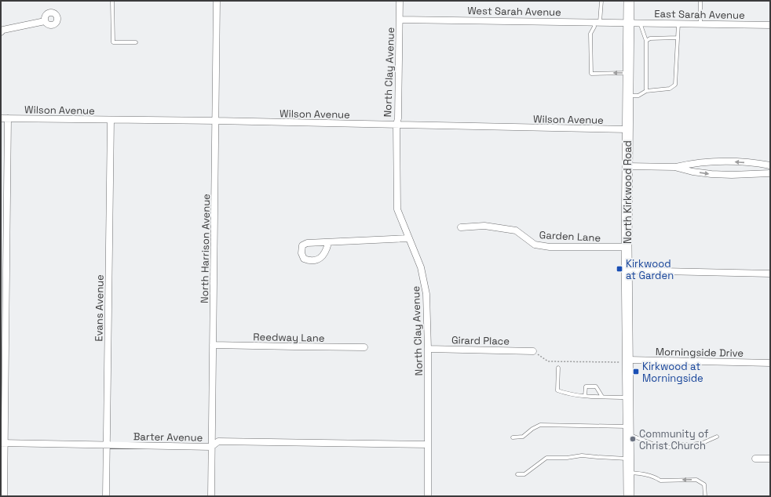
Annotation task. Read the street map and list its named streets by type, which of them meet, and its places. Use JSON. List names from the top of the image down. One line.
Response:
{"streets":{"main road":["North Kirkwood Road"],"street":["West Sarah Avenue","East Sarah Avenue","North Clay Avenue","Wilson Avenue","Garden Lane","North Harrison Avenue","Evans Avenue","Reedway Lane","Girard Place","Morningside Drive","Barter Avenue"]},"crossings":[["West Sarah Avenue","East Sarah Avenue"],["West Sarah Avenue","North Clay Avenue"],["West Sarah Avenue","North Kirkwood Road"],["East Sarah Avenue","North Kirkwood Road"],["North Clay Avenue","Wilson Avenue"],["North Clay Avenue","Girard Place"],["North Clay Avenue","Barter Avenue"],["Wilson Avenue","North Kirkwood Road"],["Wilson Avenue","North Harrison Avenue"],["Wilson Avenue","Evans Avenue"],["North Kirkwood Road","Garden Lane"],["North Kirkwood Road","Morningside Drive"],["North Harrison Avenue","Reedway Lane"],["North Harrison Avenue","Barter Avenue"],["Evans Avenue","Barter Avenue"]],"places":{"transit":["Kirkwood at Garden","Kirkwood at Morningside"],"other":["Community of Christ Church"]}}
